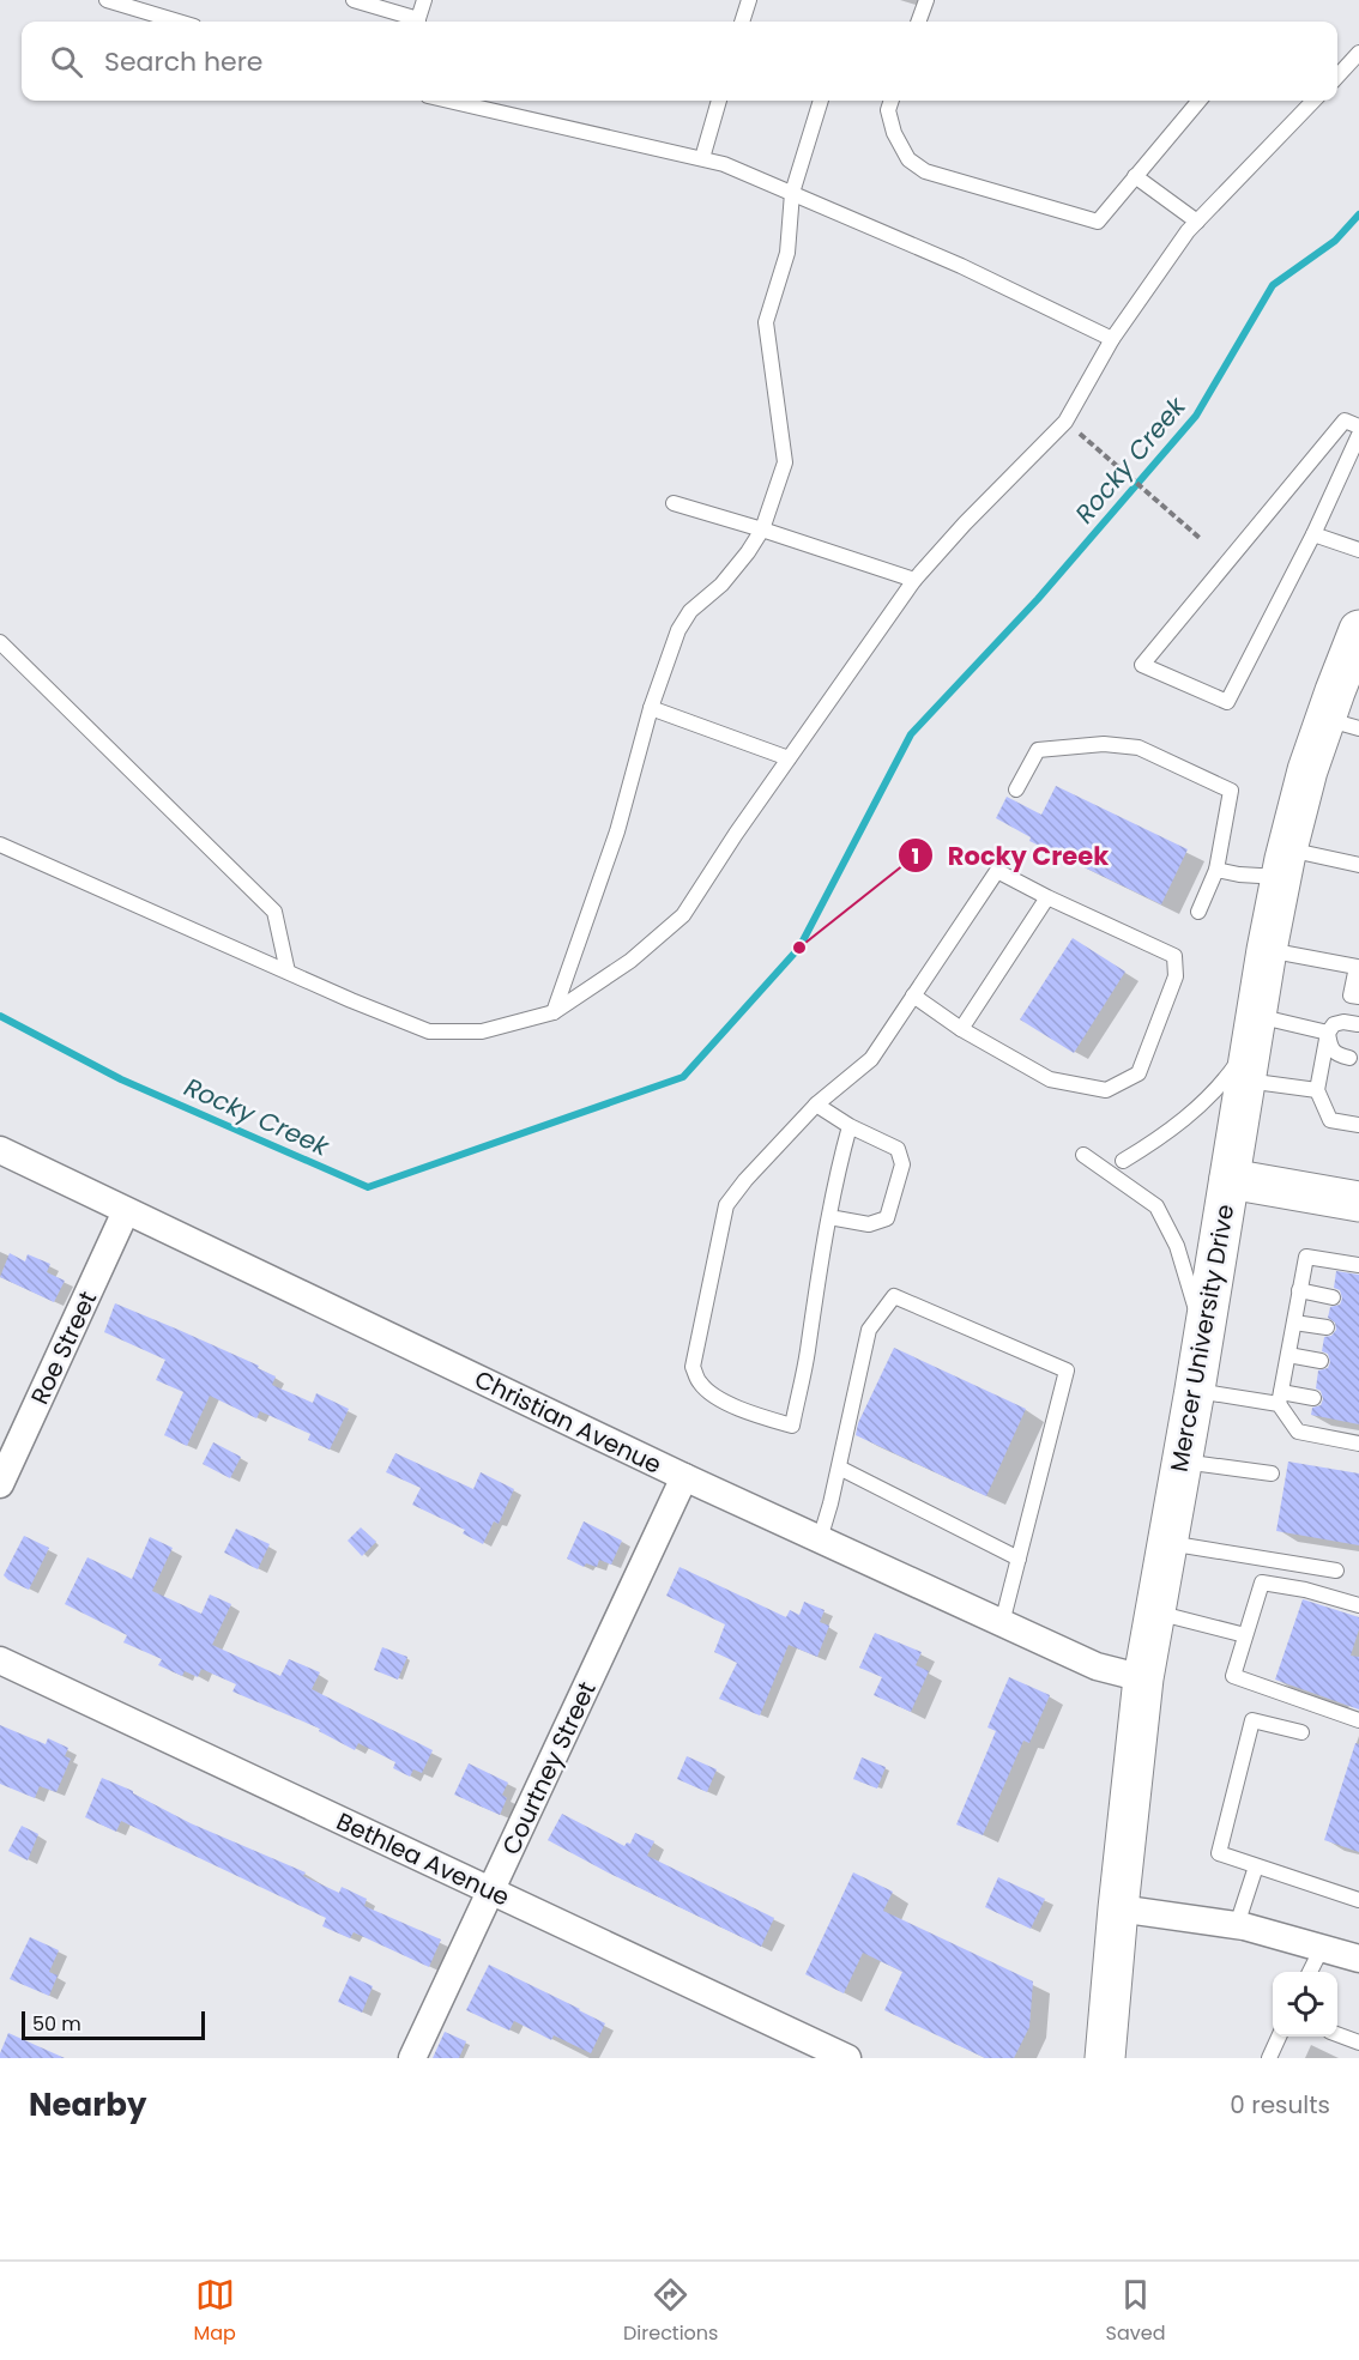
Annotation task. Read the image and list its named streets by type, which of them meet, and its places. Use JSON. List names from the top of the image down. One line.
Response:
{"streets":{"main road":["Mercer University Drive"],"street":["Roe Street","Christian Avenue","Courtney Street","Bethlea Avenue"]},"crossings":[["Mercer University Drive","Christian Avenue"],["Roe Street","Christian Avenue"],["Christian Avenue","Courtney Street"],["Courtney Street","Bethlea Avenue"]],"water":["Rocky Creek"],"places":["Rocky Creek"],"scale_bar":"50 m","page":{"search":"Search here","scale":"50 m","heading":["Nearby","0 results"],"nav":["Map","Directions","Saved"]}}
